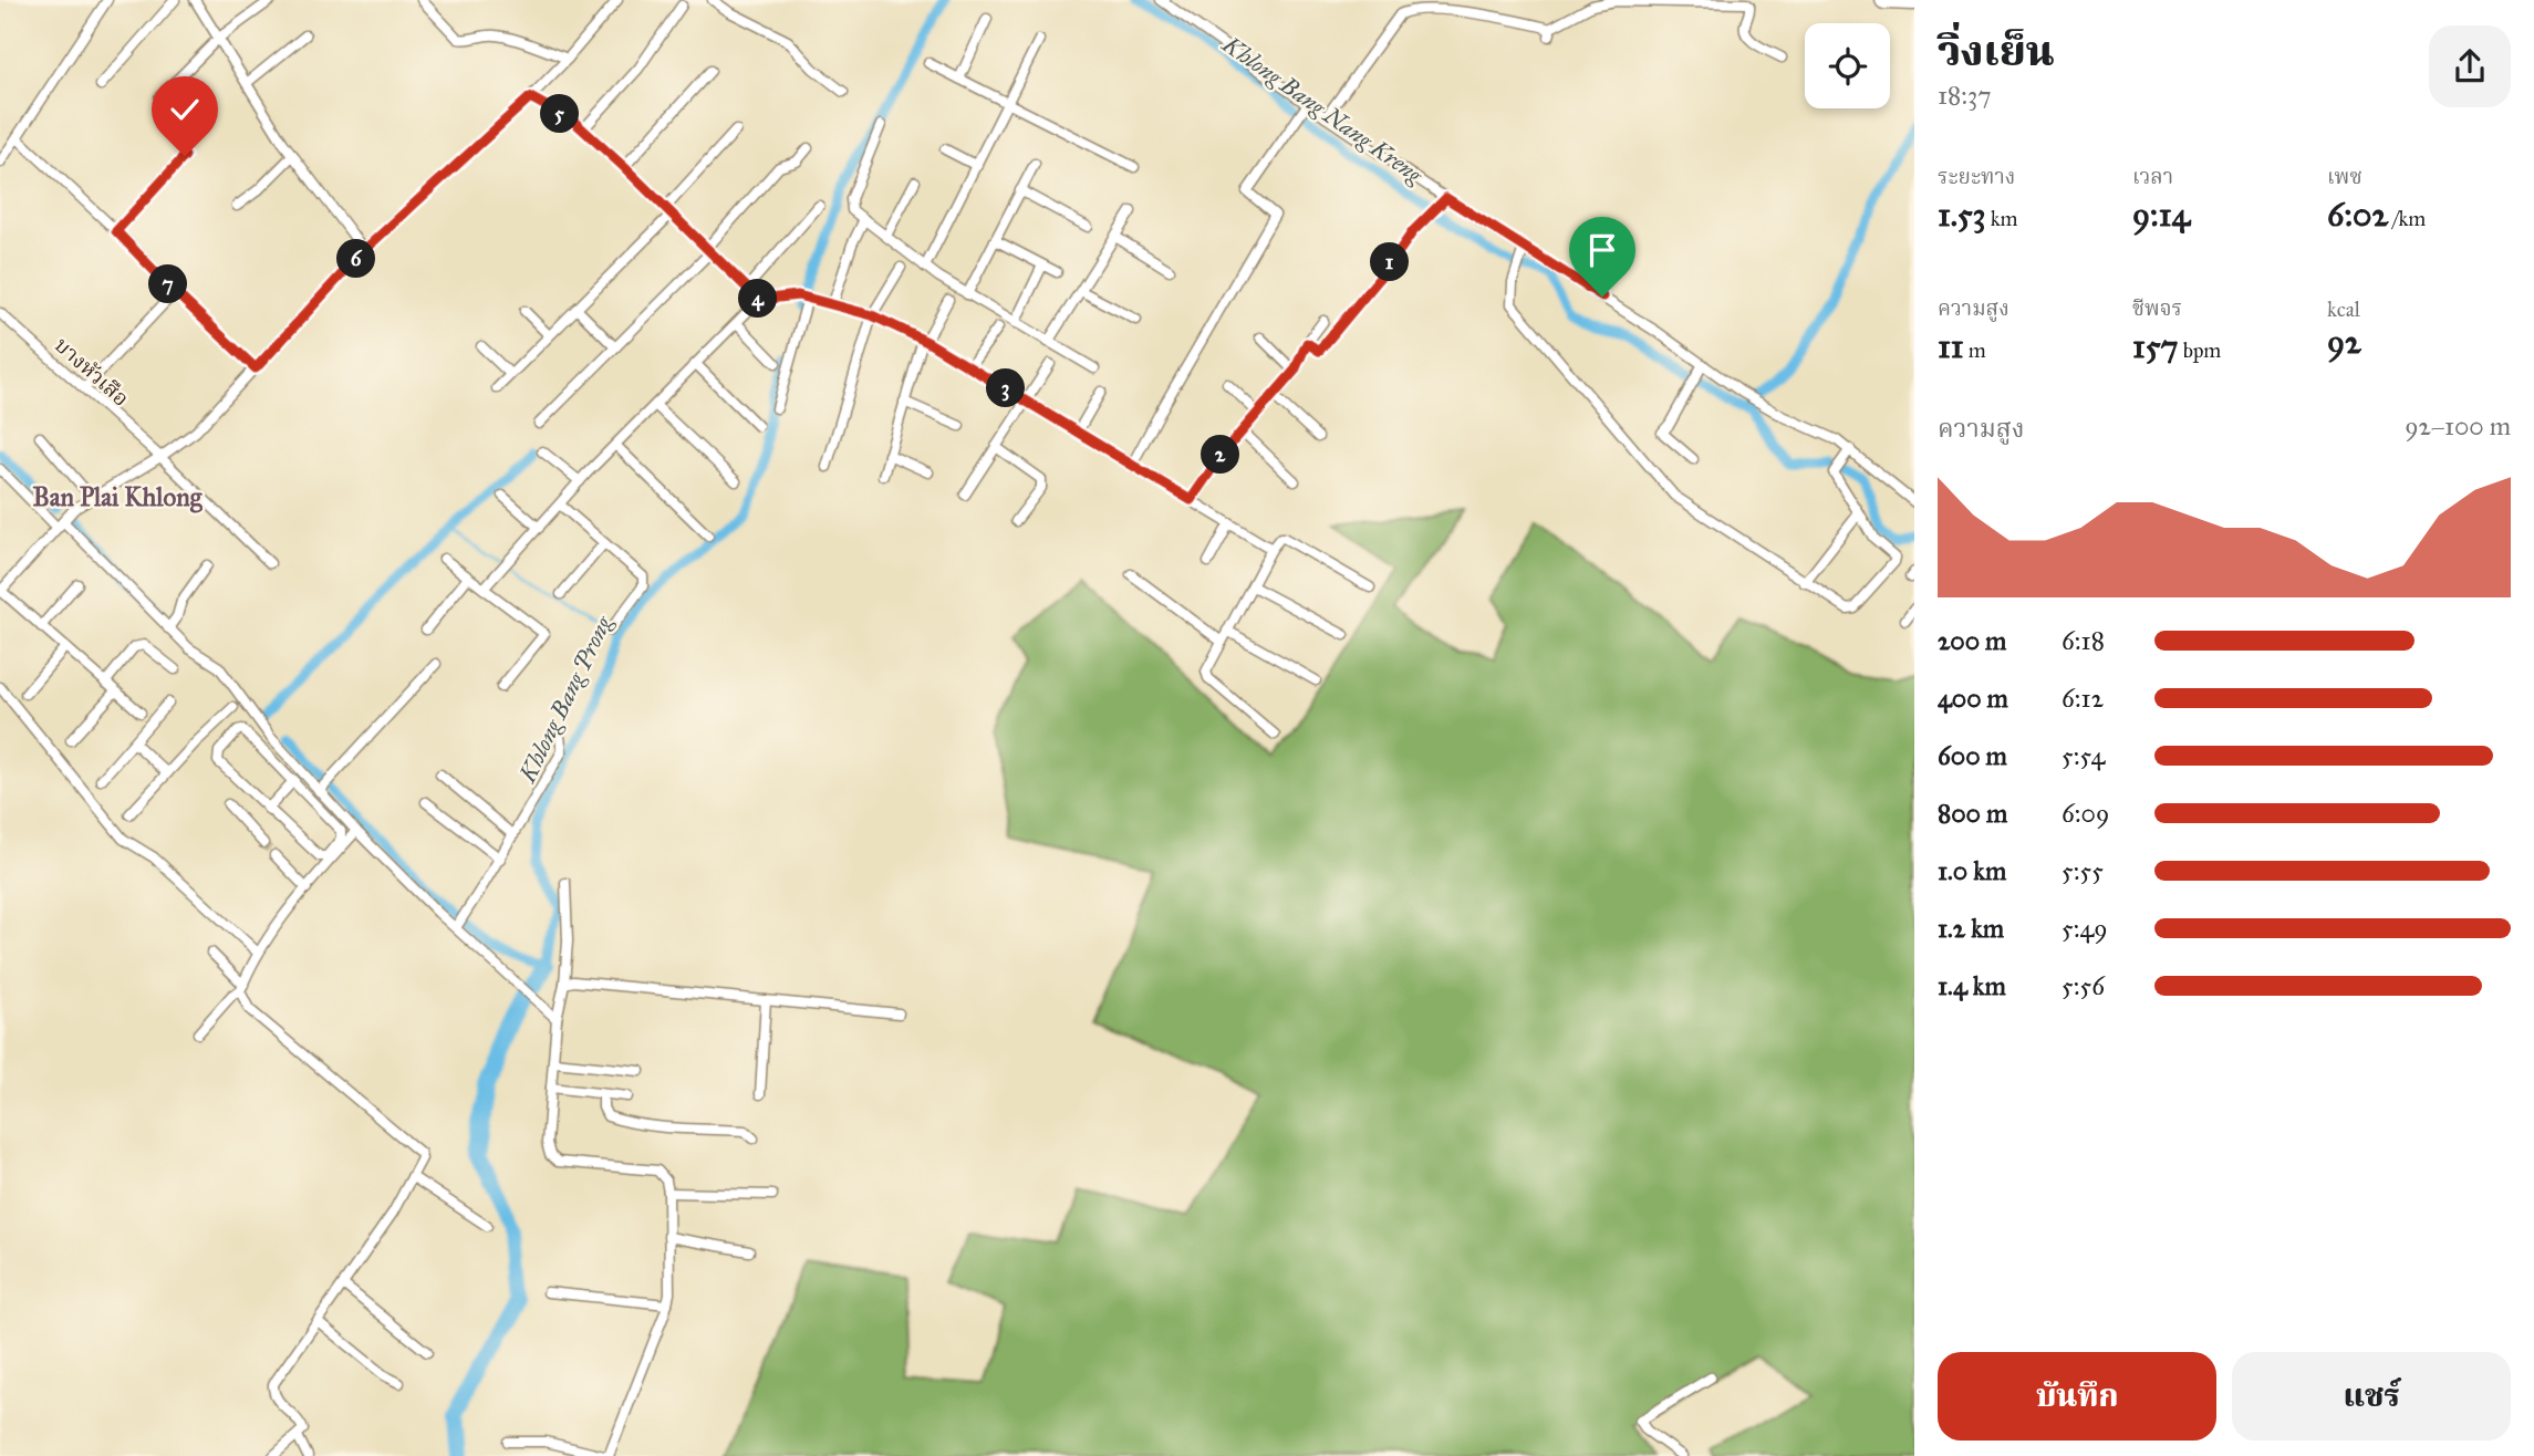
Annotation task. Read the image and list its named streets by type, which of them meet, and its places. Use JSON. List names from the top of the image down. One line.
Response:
{"streets":{"street":["บางหัวเสือ"]},"districts":["Ban Plai Khlong"],"water":["Khlong Bang Nang Kreng","Khlong Bang Prong"],"page":{"heading":["วิ่งเย็น","18:37"],"pins":["5","6","1","7","4","3","2"],"stats":[["ระยะทาง","1.53 km"],["เวลา","9:14"],["เพซ","6:02 /km"],["ความสูง","11 m"],["ชีพจร","157 bpm"],["kcal","92"]],"chart":["ความสูง","92–100 m"],"list":[{"name":"200 m","note":"6:18"},{"name":"400 m","note":"6:12"},{"name":"600 m","note":"5:54"},{"name":"800 m","note":"6:09"},{"name":"1.0 km","note":"5:55"},{"name":"1.2 km","note":"5:49"},{"name":"1.4 km","note":"5:56"}],"buttons":["บันทึก","แชร์"]}}
